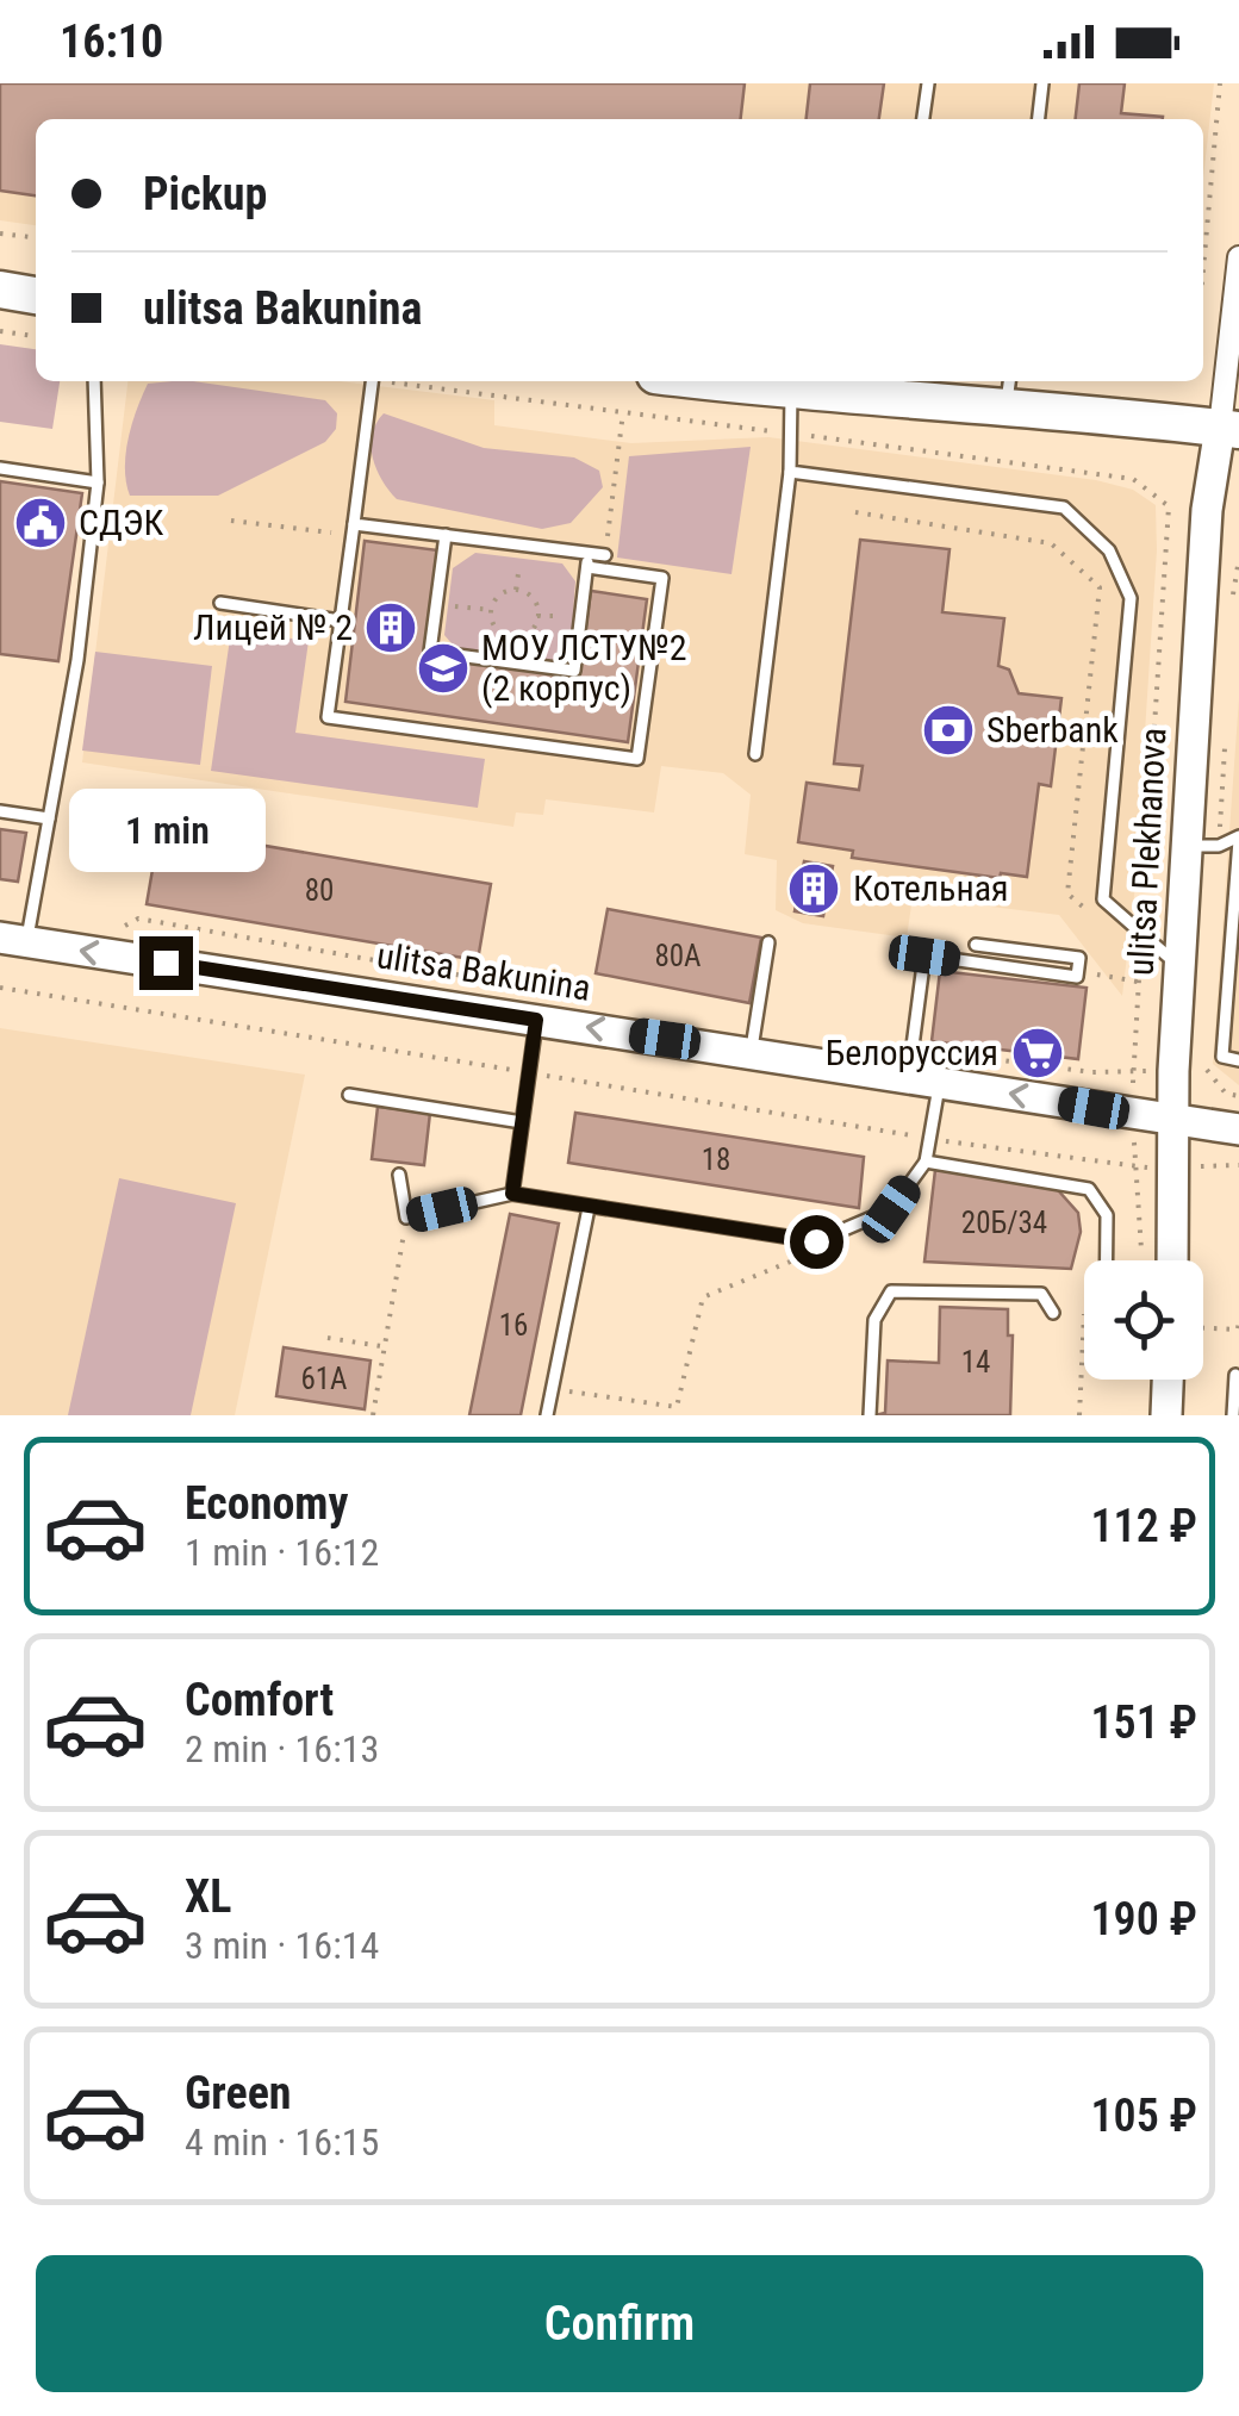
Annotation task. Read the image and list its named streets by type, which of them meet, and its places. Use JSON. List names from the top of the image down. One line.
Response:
{"streets":{"street":["ulitsa Plekhanova","ulitsa Bakunina"]},"crossings":[["ulitsa Plekhanova","ulitsa Bakunina"]],"one_way":["ulitsa Bakunina"],"places":{"public building":["СДЭК"],"building":["Лицей № 2","Котельная"],"school or university":["МОУ ЛСТУ№2 (2 корпус)"],"bank":["Sberbank"],"supermarket":["Белоруссия"]},"house_numbers":["80","80А","18","20Б/34","16","14","61А"],"page":{"status":"16:10","banner":["Pickup","ulitsa Bakunina"],"bubble":"1 min","list":[{"name":"Economy","note":"1 min · 16:12","value":"112 ₽"},{"name":"Comfort","note":"2 min · 16:13","value":"151 ₽"},{"name":"XL","note":"3 min · 16:14","value":"190 ₽"},{"name":"Green","note":"4 min · 16:15","value":"105 ₽"}],"buttons":"Confirm"}}
